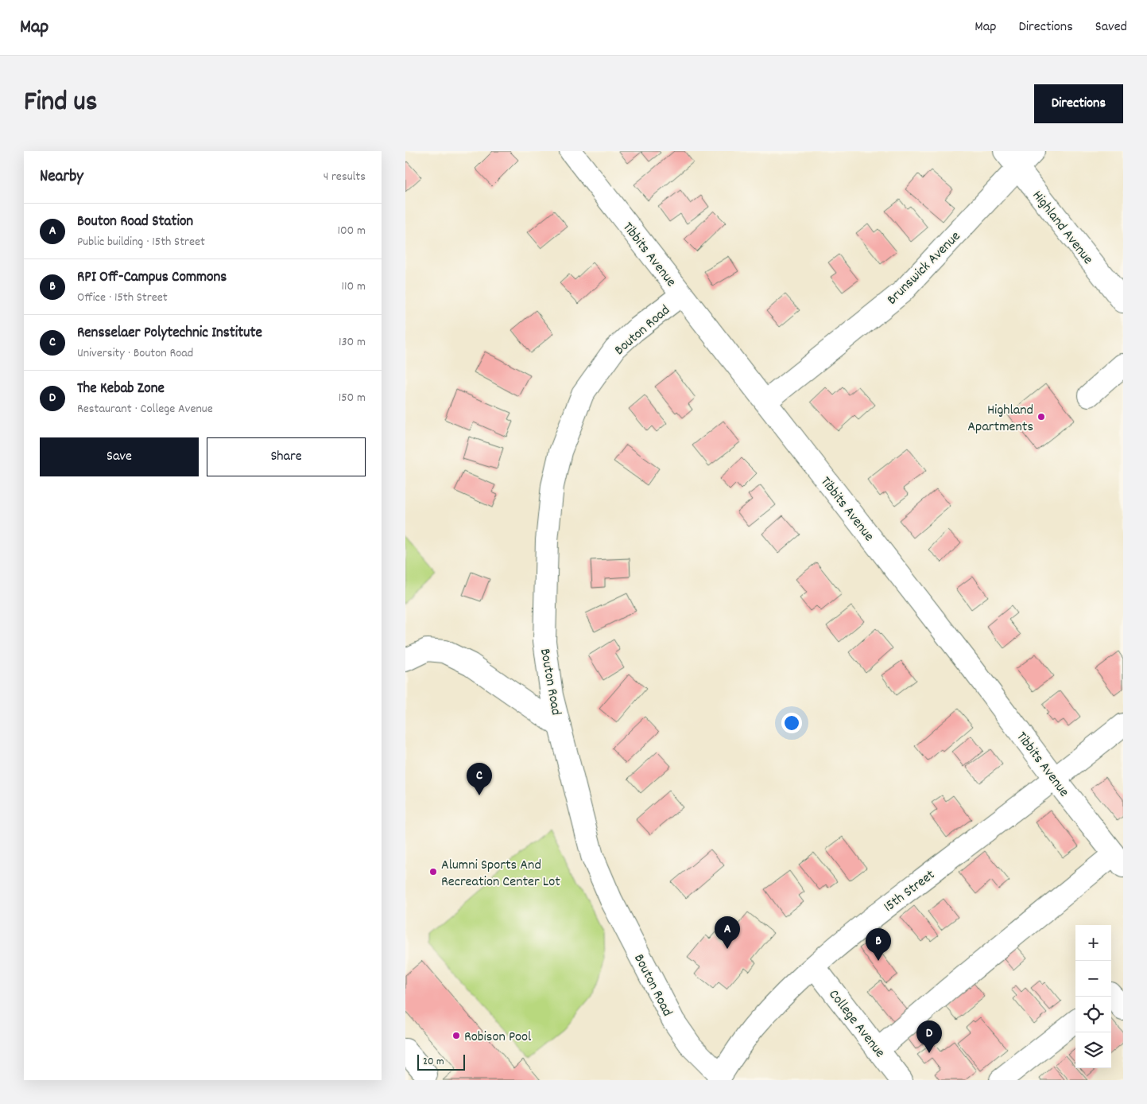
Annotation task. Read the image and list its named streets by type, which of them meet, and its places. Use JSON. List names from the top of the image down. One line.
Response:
{"streets":{"street":["Highland Avenue","Tibbits Avenue","Brunswick Avenue","Bouton Road","15th Street","College Avenue"]},"crossings":[["Highland Avenue","Brunswick Avenue"],["Tibbits Avenue","Brunswick Avenue"],["Tibbits Avenue","Bouton Road"],["Tibbits Avenue","15th Street"],["Bouton Road","15th Street"],["15th Street","College Avenue"]],"places":["Highland Apartments","Alumni Sports And Recreation Center Lot","Robison Pool"],"scale_bar":"20 m","page":{"header":"Map","nav":["Map","Directions","Saved"],"title":"Find us","buttons":["Directions",["Save","Share"]],"heading":["Nearby","4 results"],"list":[{"mark":"A","name":"Bouton Road Station","note":"Public building · 15th Street","value":"100 m"},{"mark":"B","name":"RPI Off-Campus Commons","note":"Office · 15th Street","value":"110 m"},{"mark":"C","name":"Rensselaer Polytechnic Institute","note":"University · Bouton Road","value":"130 m"},{"mark":"D","name":"The Kebab Zone","note":"Restaurant · College Avenue","value":"150 m"}],"pins":["C","A","B","D"],"map_buttons":["+","−"],"scale":"20 m"}}
